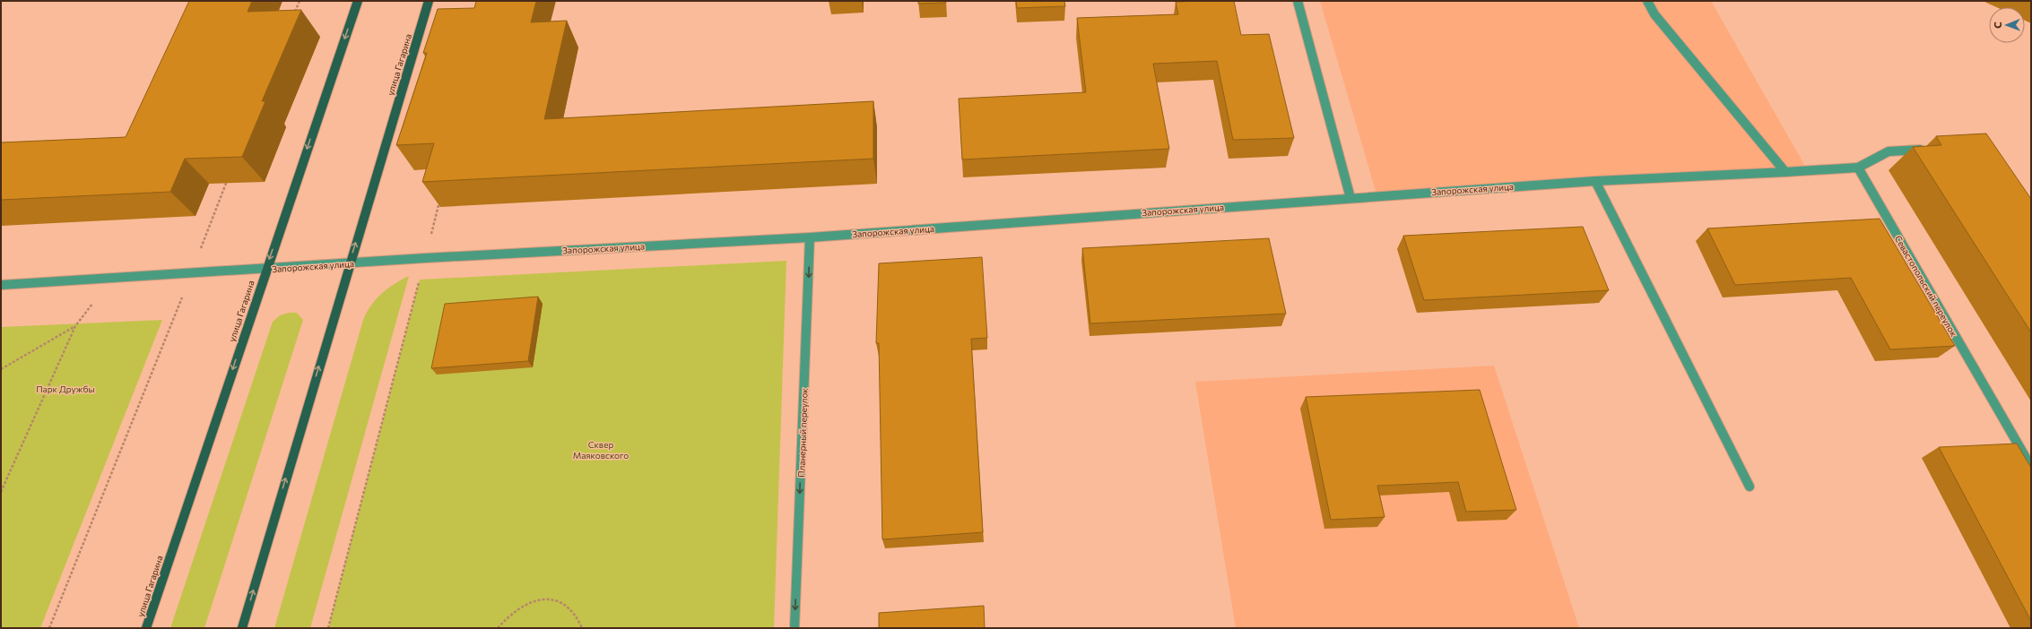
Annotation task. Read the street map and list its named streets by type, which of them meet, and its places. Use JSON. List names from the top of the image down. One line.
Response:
{"streets":{"main road":["улица Гагарина"],"street":["Запорожская улица","Севастопольский переулок","Планерный переулок"]},"crossings":[["улица Гагарина","Запорожская улица"],["Запорожская улица","Планерный переулок"]],"one_way":["Планерный переулок"],"parks":["Парк Дружбы","Сквер Маяковского"],"north":"left"}
